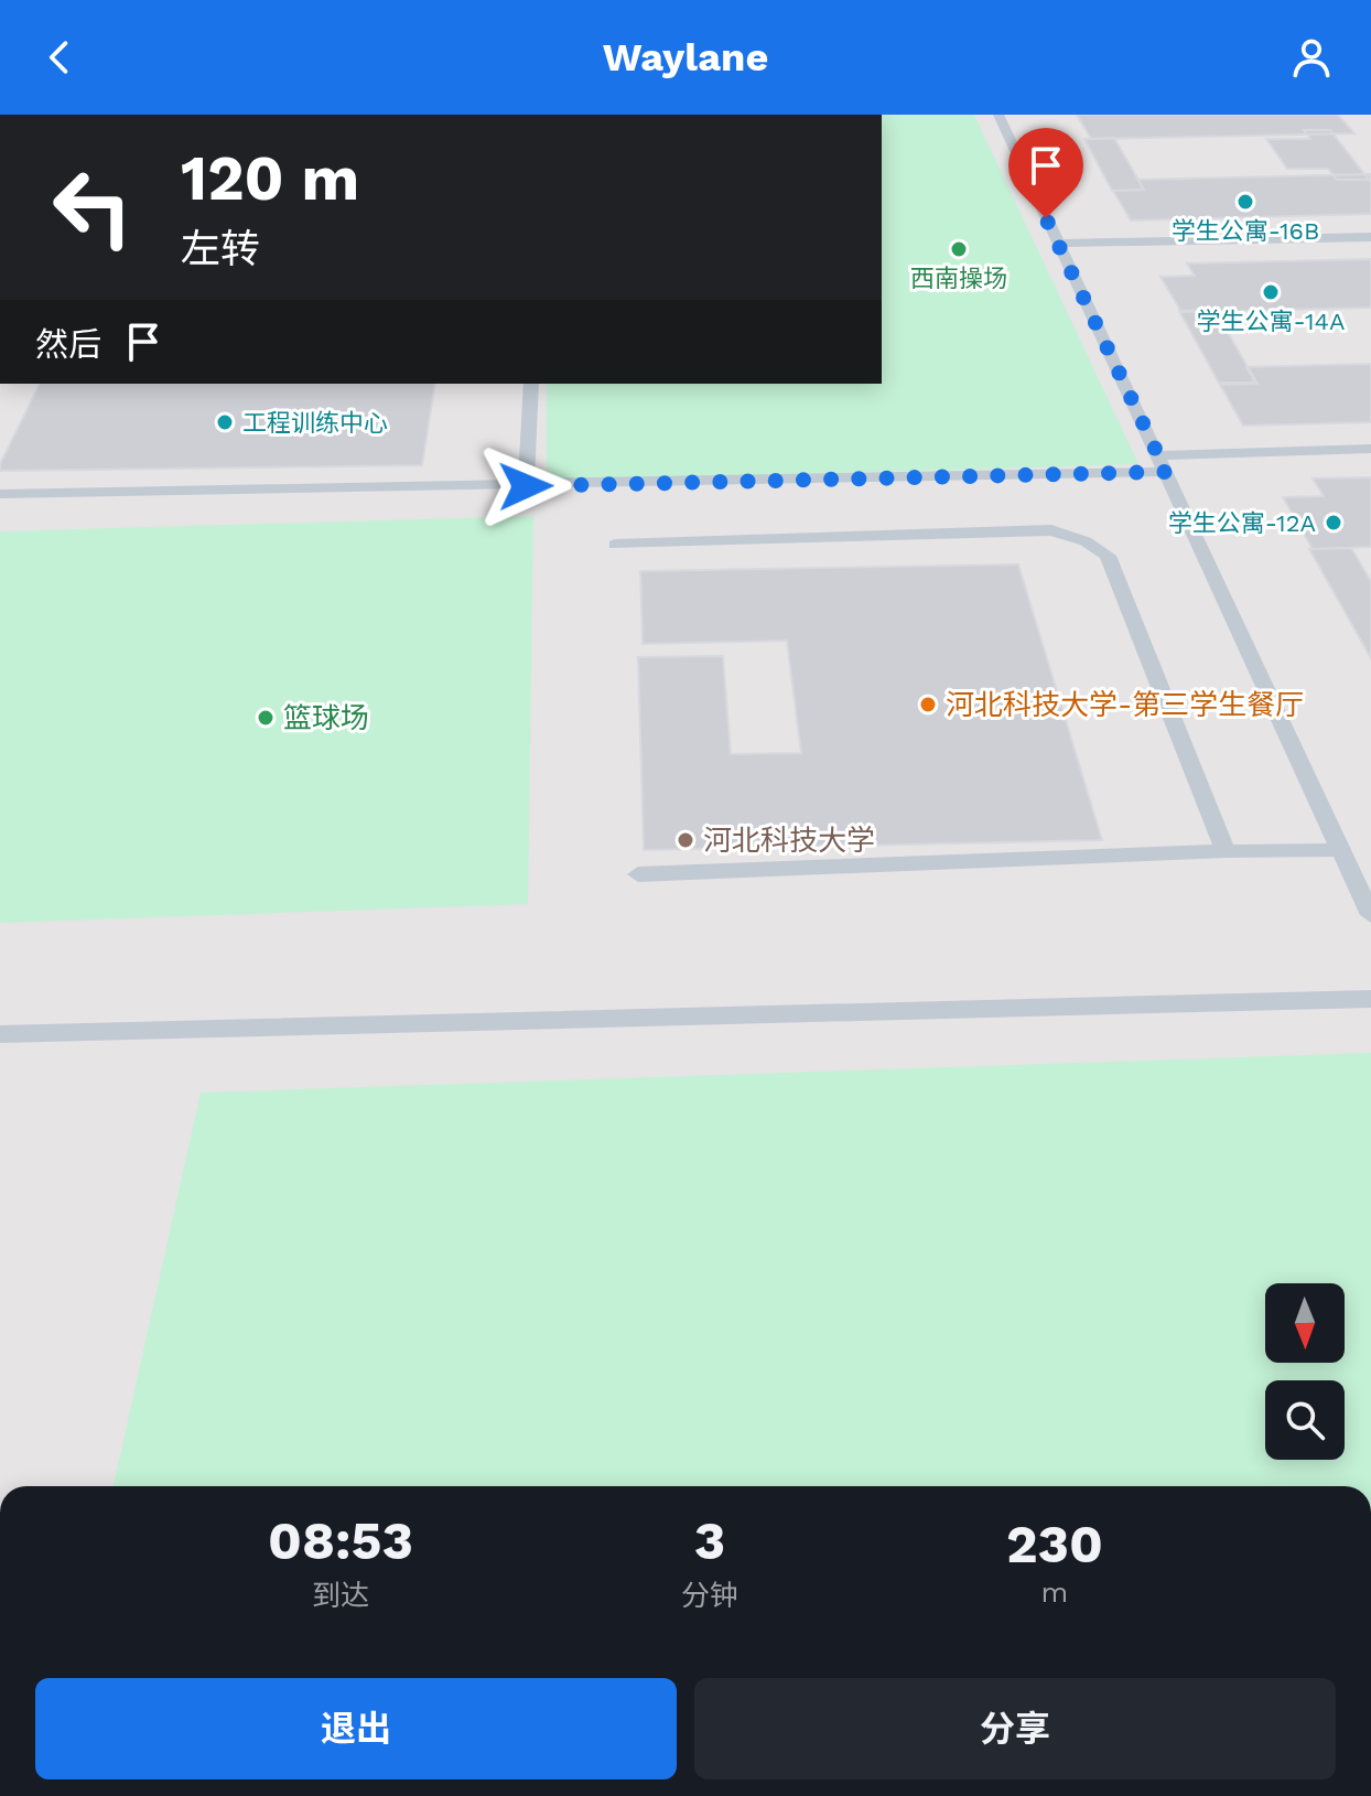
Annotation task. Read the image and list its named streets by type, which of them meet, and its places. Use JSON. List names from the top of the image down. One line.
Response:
{"places":["学生公寓-16B","西南操场","学生公寓-14A","工程训练中心","学生公寓-12A","河北科技大学-第三学生餐厅","篮球场","河北科技大学"],"north":"bottom","page":{"header":"Waylane","turn":["120 m","左转"],"then":"然后","eta":["08:53","到达","3","分钟","230","m"],"buttons":["退出","分享"]}}
